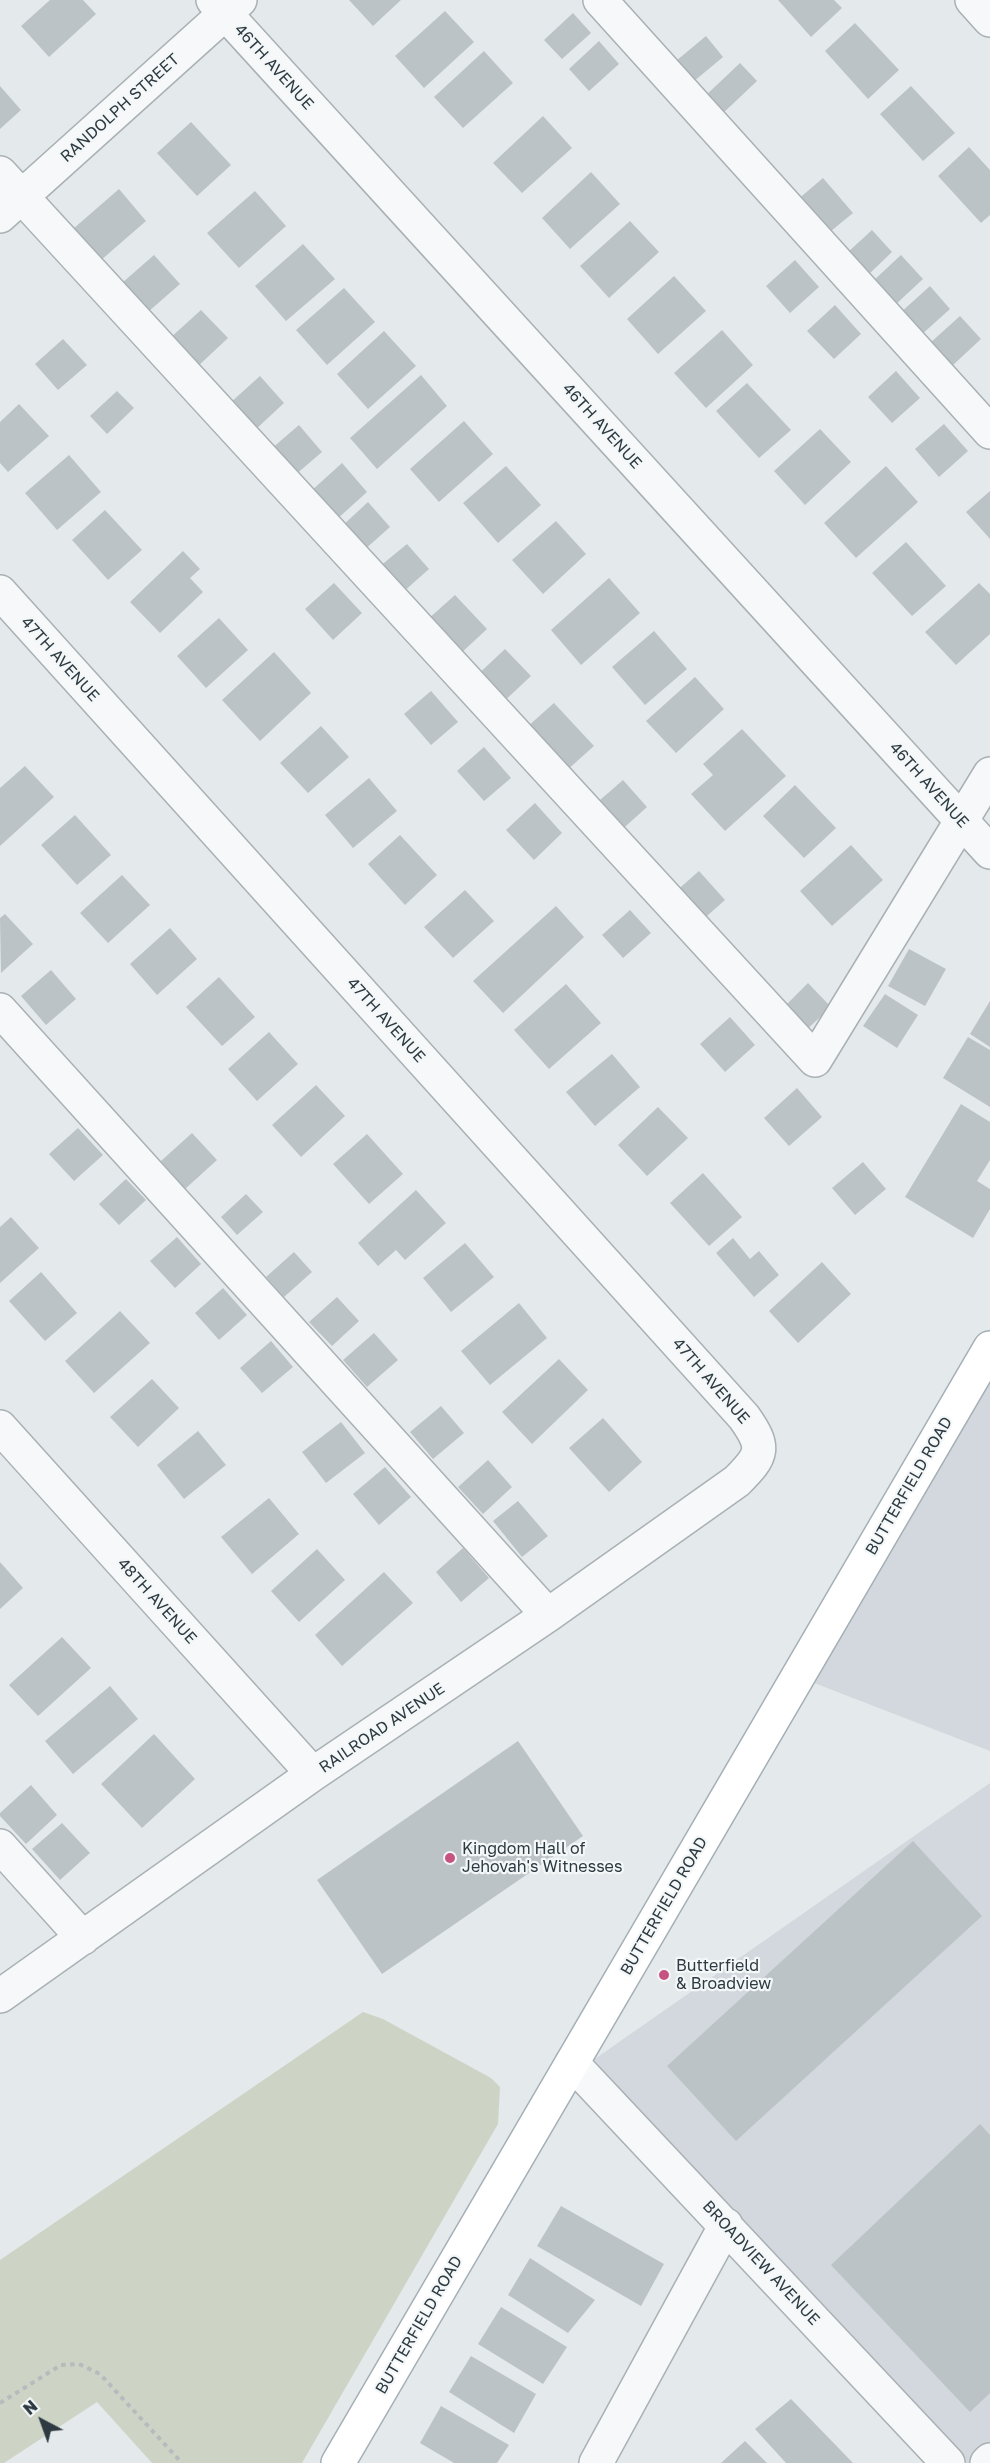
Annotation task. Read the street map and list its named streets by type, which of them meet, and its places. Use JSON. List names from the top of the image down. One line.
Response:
{"streets":{"main road":["BUTTERFIELD ROAD"],"street":["46TH AVENUE","RANDOLPH STREET","47TH AVENUE","48TH AVENUE","RAILROAD AVENUE","BROADVIEW AVENUE"]},"crossings":[["46TH AVENUE","RANDOLPH STREET"],["47TH AVENUE","RAILROAD AVENUE"],["BUTTERFIELD ROAD","BROADVIEW AVENUE"],["48TH AVENUE","RAILROAD AVENUE"]],"places":["Kingdom Hall of Jehovah's Witnesses","Butterfield & Broadview"],"north":"top left"}
